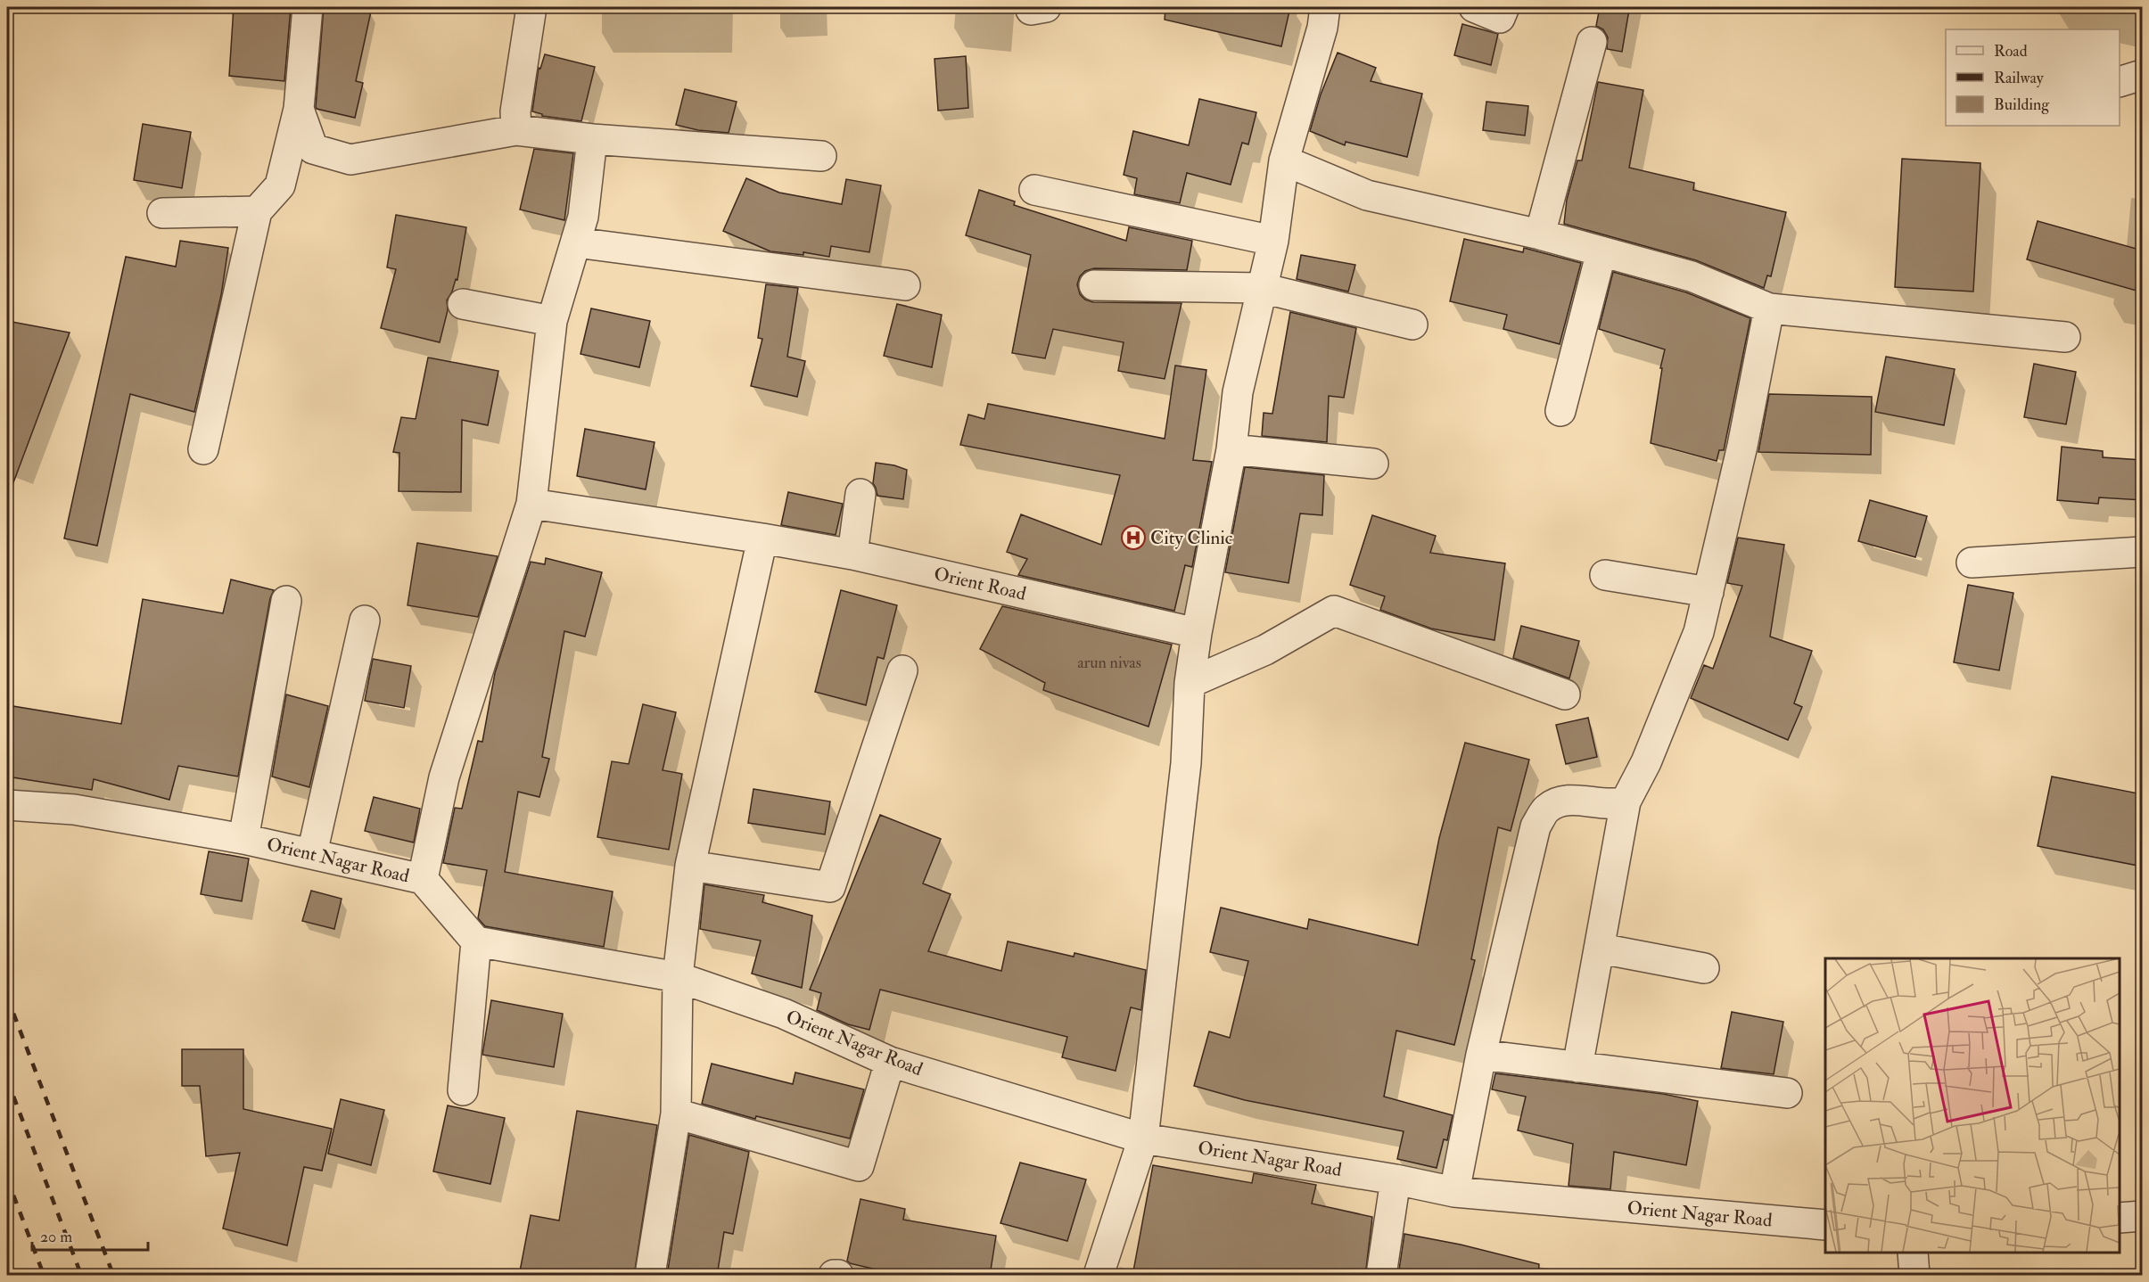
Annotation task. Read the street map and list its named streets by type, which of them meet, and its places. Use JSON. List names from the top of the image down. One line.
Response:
{"streets":{"street":["Orient Road","Orient Nagar Road"]},"places":{"hospital":["City Clinic"]},"house_numbers":["arun nivas"],"legend":["Road","Railway","Building"],"scale_bar":"20 m"}
